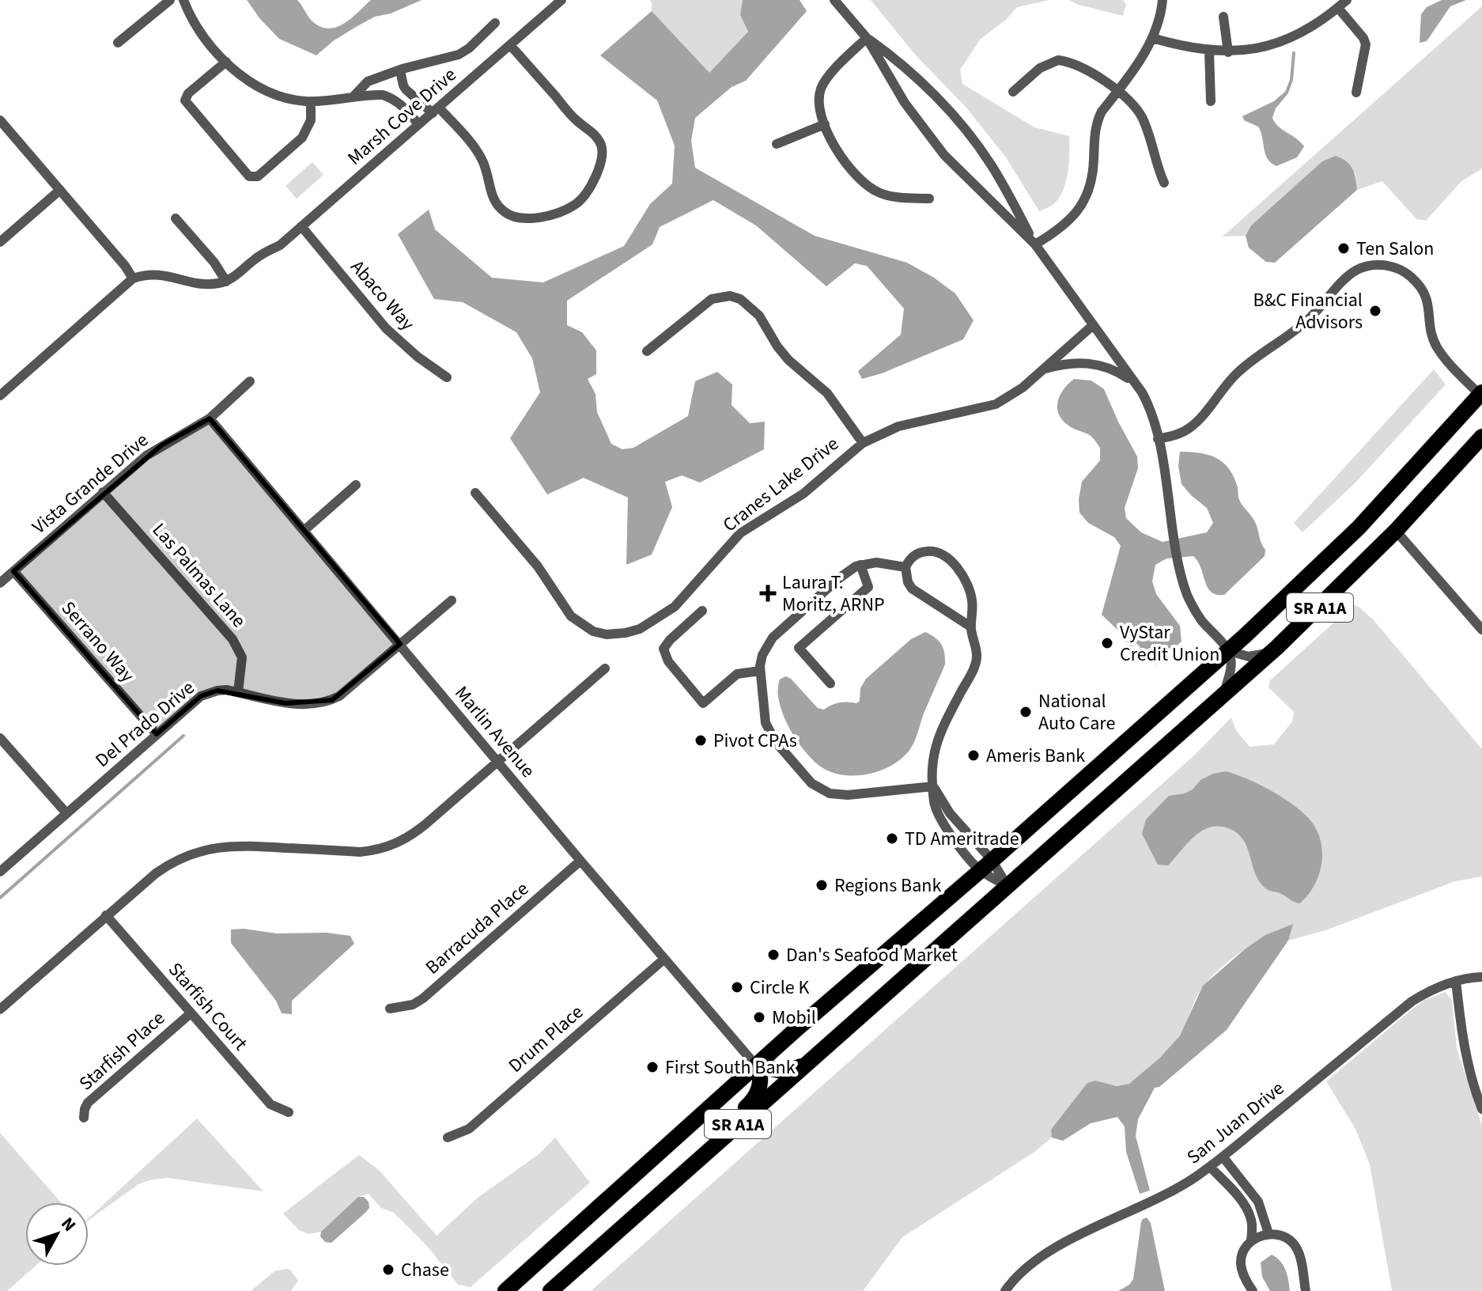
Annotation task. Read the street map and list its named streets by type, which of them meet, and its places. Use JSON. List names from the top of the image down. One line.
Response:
{"streets":{"main road":["SR A1A"],"street":["Marsh Cove Drive","Abaco Way","Vista Grande Drive","Cranes Lake Drive","Las Palmas Lane","Serrano Way","Del Prado Drive","Marlin Avenue","Barracuda Place","Starfish Court","Drum Place","Starfish Place","San Juan Drive"]},"crossings":[["Marsh Cove Drive","Abaco Way"],["Vista Grande Drive","Las Palmas Lane"],["Vista Grande Drive","Serrano Way"],["Vista Grande Drive","Marlin Avenue"],["Las Palmas Lane","Del Prado Drive"],["SR A1A","Marlin Avenue"],["Serrano Way","Del Prado Drive"],["Del Prado Drive","Marlin Avenue"],["Marlin Avenue","Barracuda Place"],["Marlin Avenue","Drum Place"],["Starfish Court","Starfish Place"]],"places":{"other":["Ten Salon","B&C Financial Advisors","VyStar Credit Union","National Auto Care","Pivot CPAs","Ameris Bank","TD Ameritrade","Regions Bank","Dan's Seafood Market","Circle K","Mobil","First South Bank","Chase"],"health":["Laura T. Moritz, ARNP"]},"north":"top right"}
